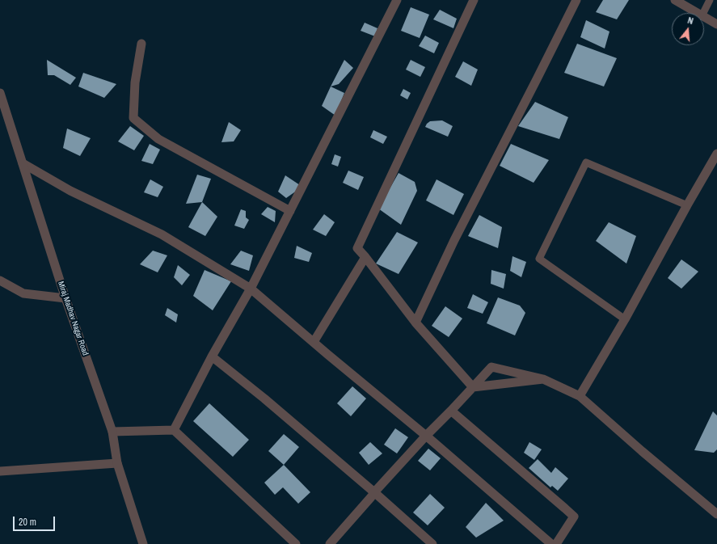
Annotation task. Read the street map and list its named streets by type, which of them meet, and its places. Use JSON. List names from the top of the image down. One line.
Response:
{"streets":{"street":["Miraj Madhav Nagar Road"]},"scale_bar":"20 m","north":"top"}
